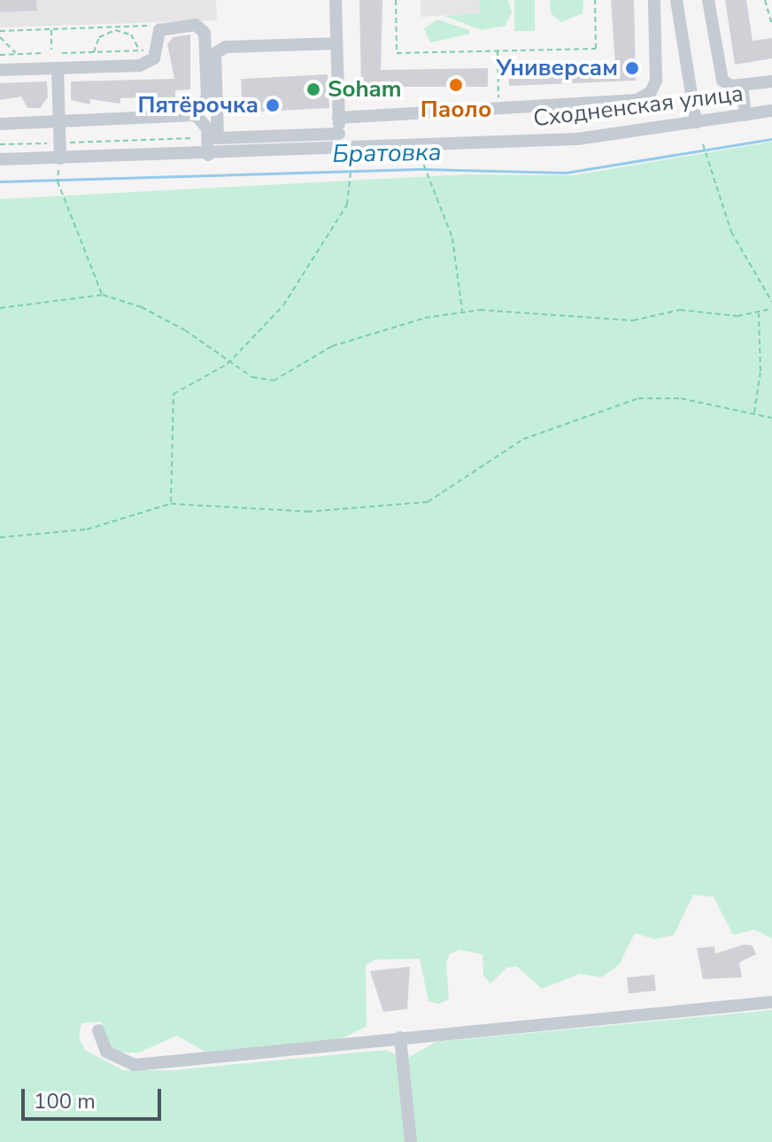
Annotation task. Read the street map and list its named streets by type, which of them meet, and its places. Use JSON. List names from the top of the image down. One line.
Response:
{"streets":{"street":["Сходненская улица"]},"water":["Братовка"],"places":["Универсам","Паоло","Soham","Пятёрочка"],"scale_bar":"100 m"}
